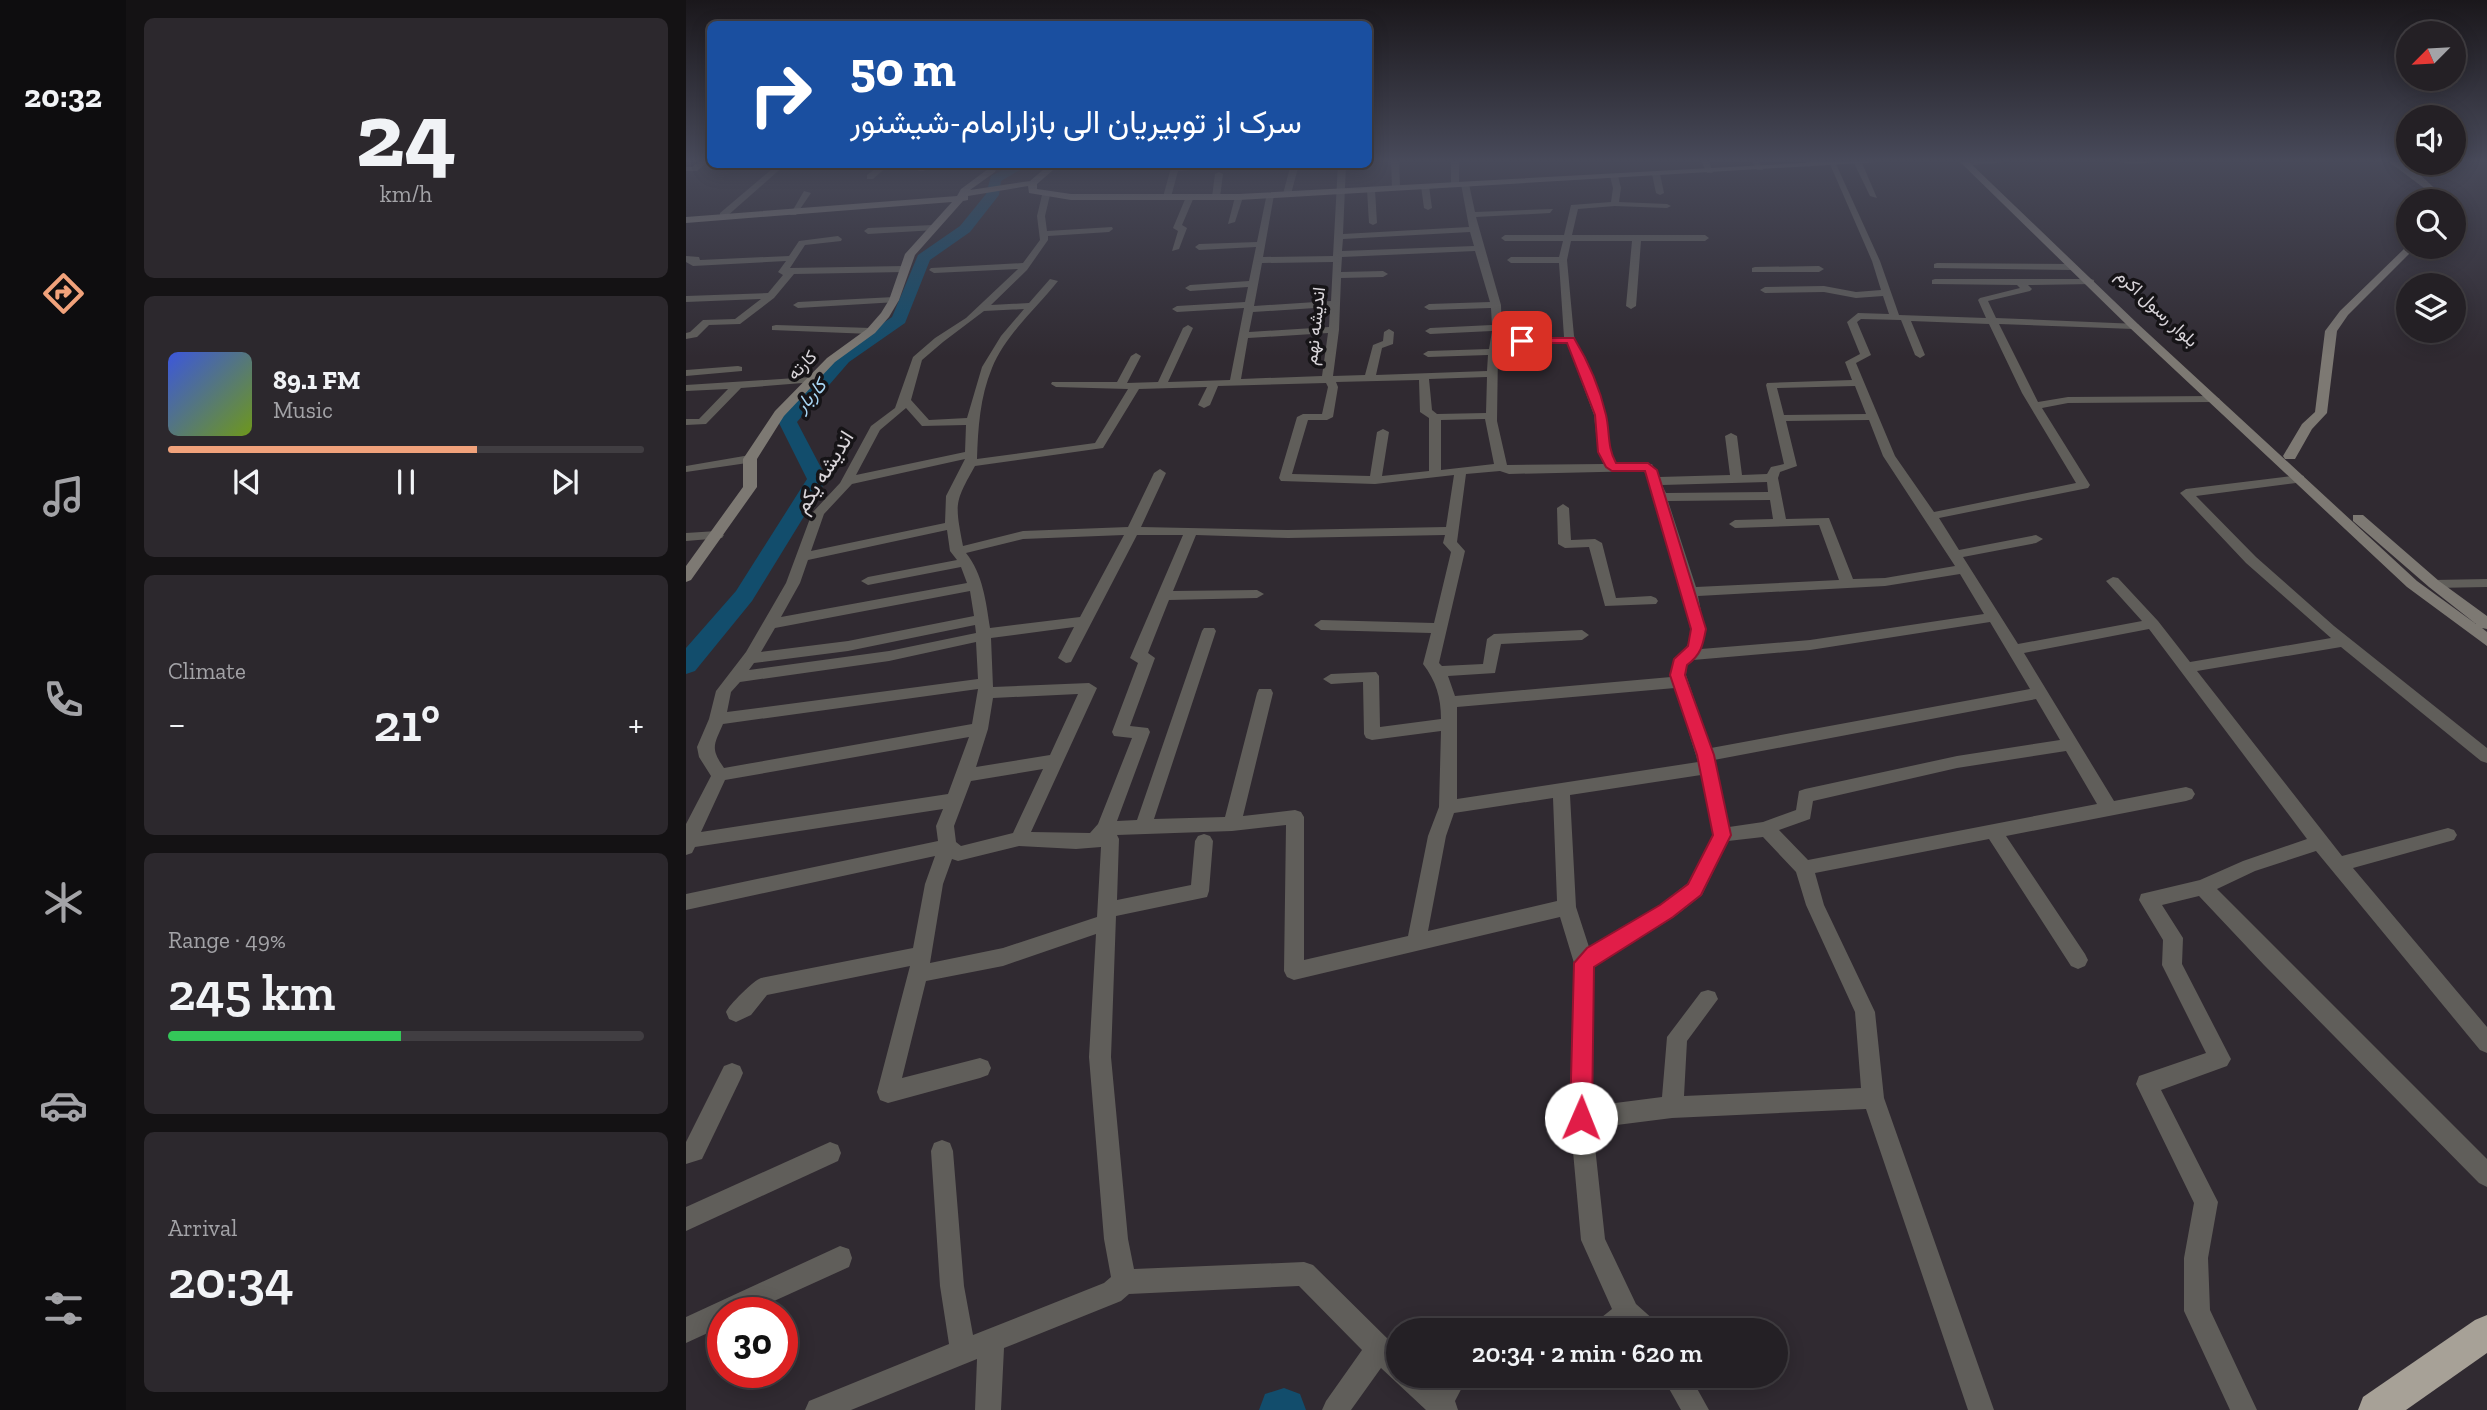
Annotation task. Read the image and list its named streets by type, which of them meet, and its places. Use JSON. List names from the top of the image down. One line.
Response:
{"streets":{"street":["بلوار رسول اکرم","اندیشه نهم","کارته","اندیشه یکم"]},"water":["کاربار"],"north":"bottom left","page":{"tabs":"20:32","tile":[["24","km/h"],"Climate",["Range · 49%","245 km"],["Arrival","20:34"]],"turn":["50 m","سرک از توبیریان الی بازارامام-شیشنور"],"song":["89.1 FM","Music"],"heat":["−","21°","+"],"limit":"30","trip":"20:34 · 2 min · 620 m"}}
